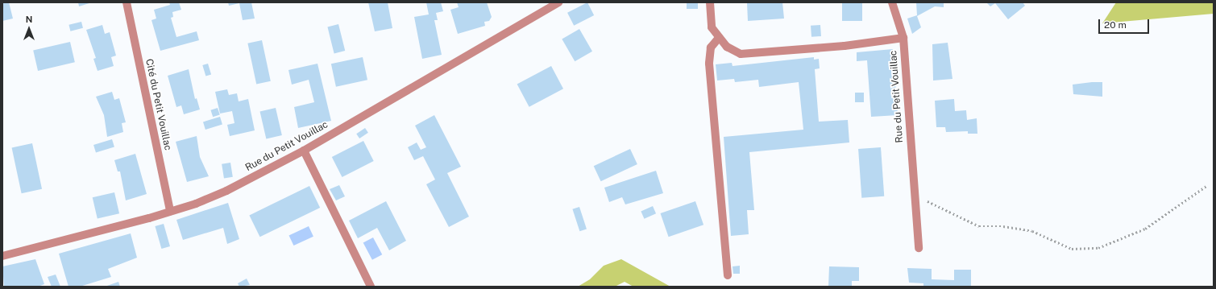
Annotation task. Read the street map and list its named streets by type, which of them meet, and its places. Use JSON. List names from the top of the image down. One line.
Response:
{"streets":{"street":["Rue du Petit Vouillac","Cité du Petit Vouillac"]},"crossings":[["Rue du Petit Vouillac","Cité du Petit Vouillac"]],"scale_bar":"20 m","north":"top"}
